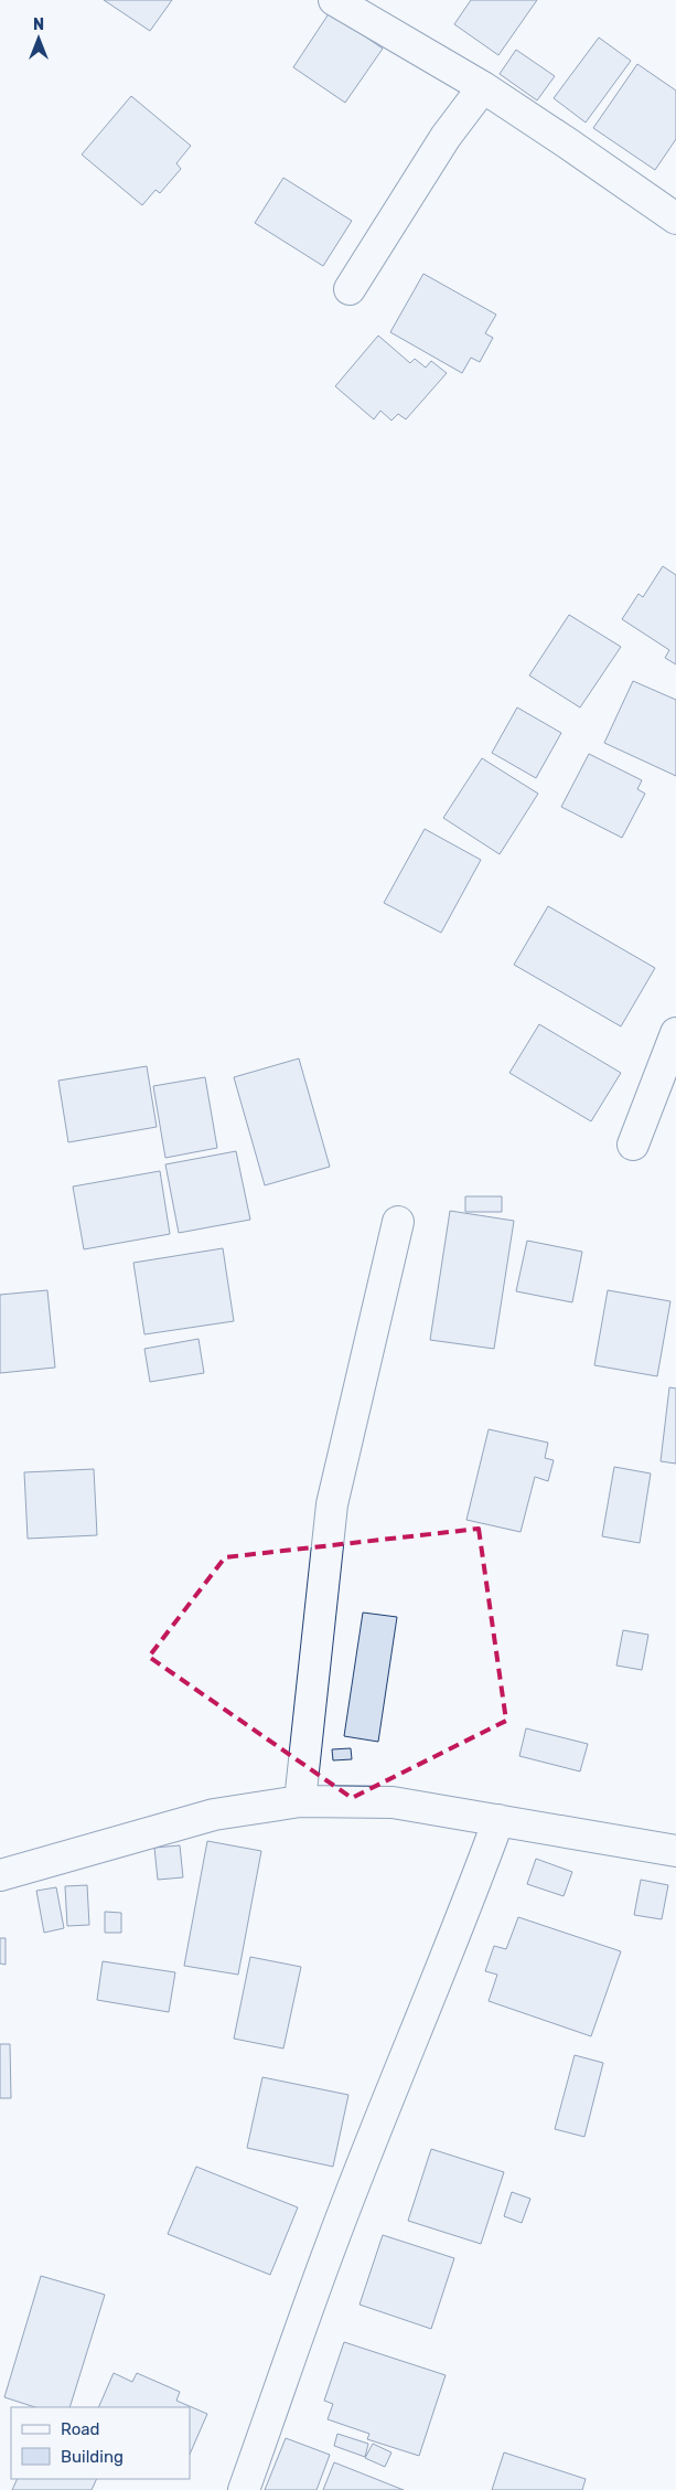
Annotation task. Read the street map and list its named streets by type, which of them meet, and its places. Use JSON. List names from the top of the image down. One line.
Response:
{"legend":["Road","Building"],"north":"top"}
